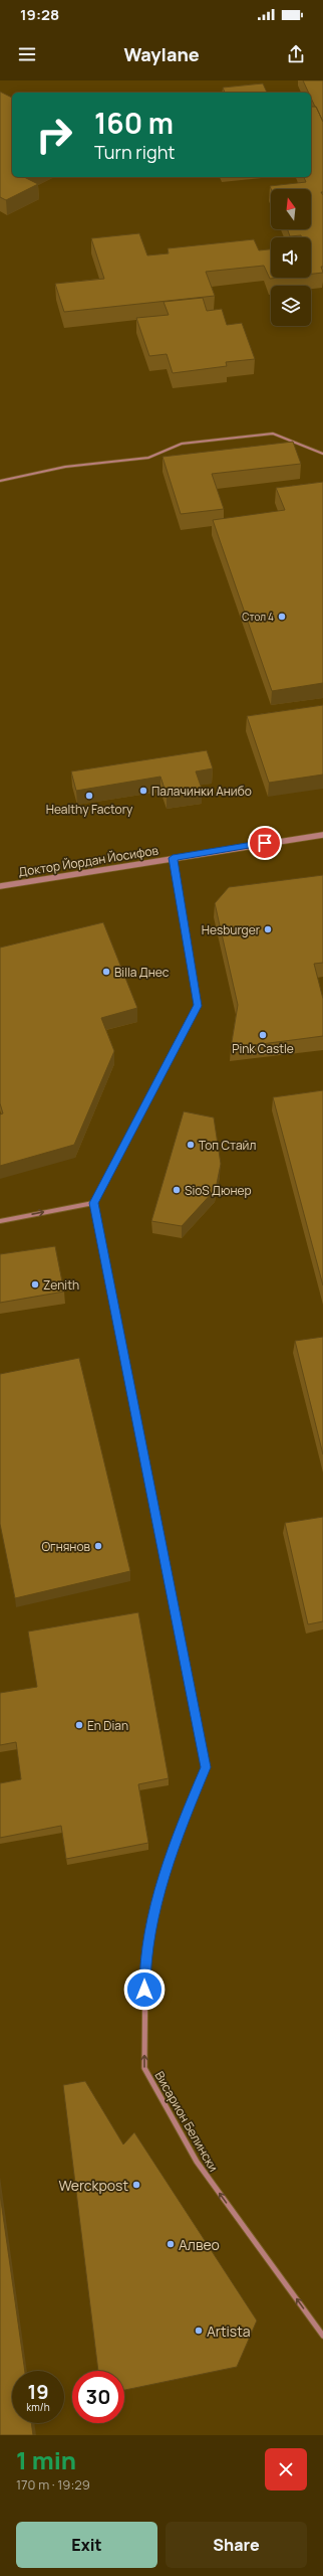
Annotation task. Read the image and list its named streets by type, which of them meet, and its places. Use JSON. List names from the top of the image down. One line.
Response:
{"streets":{"street":["Доктор Йордан Йосифов","Висарион Белински"]},"one_way":["Висарион Белински"],"places":["Стол 4","Палачинки Анибо","Healthy Factory","Hesburger","Billa Днес","Pink Castle","Топ Стайл","SioS Дюнер","Zenith","Огнянов","En Dian","Werckpost","Алвео","Artista"],"north":"top","page":{"status":"19:28","header":"Waylane","turn":["160 m","Turn right"],"speed":"19 km/h","limit":"30","heading":["1 min","170 m · 19:29"],"buttons":["Exit","Share"]}}
